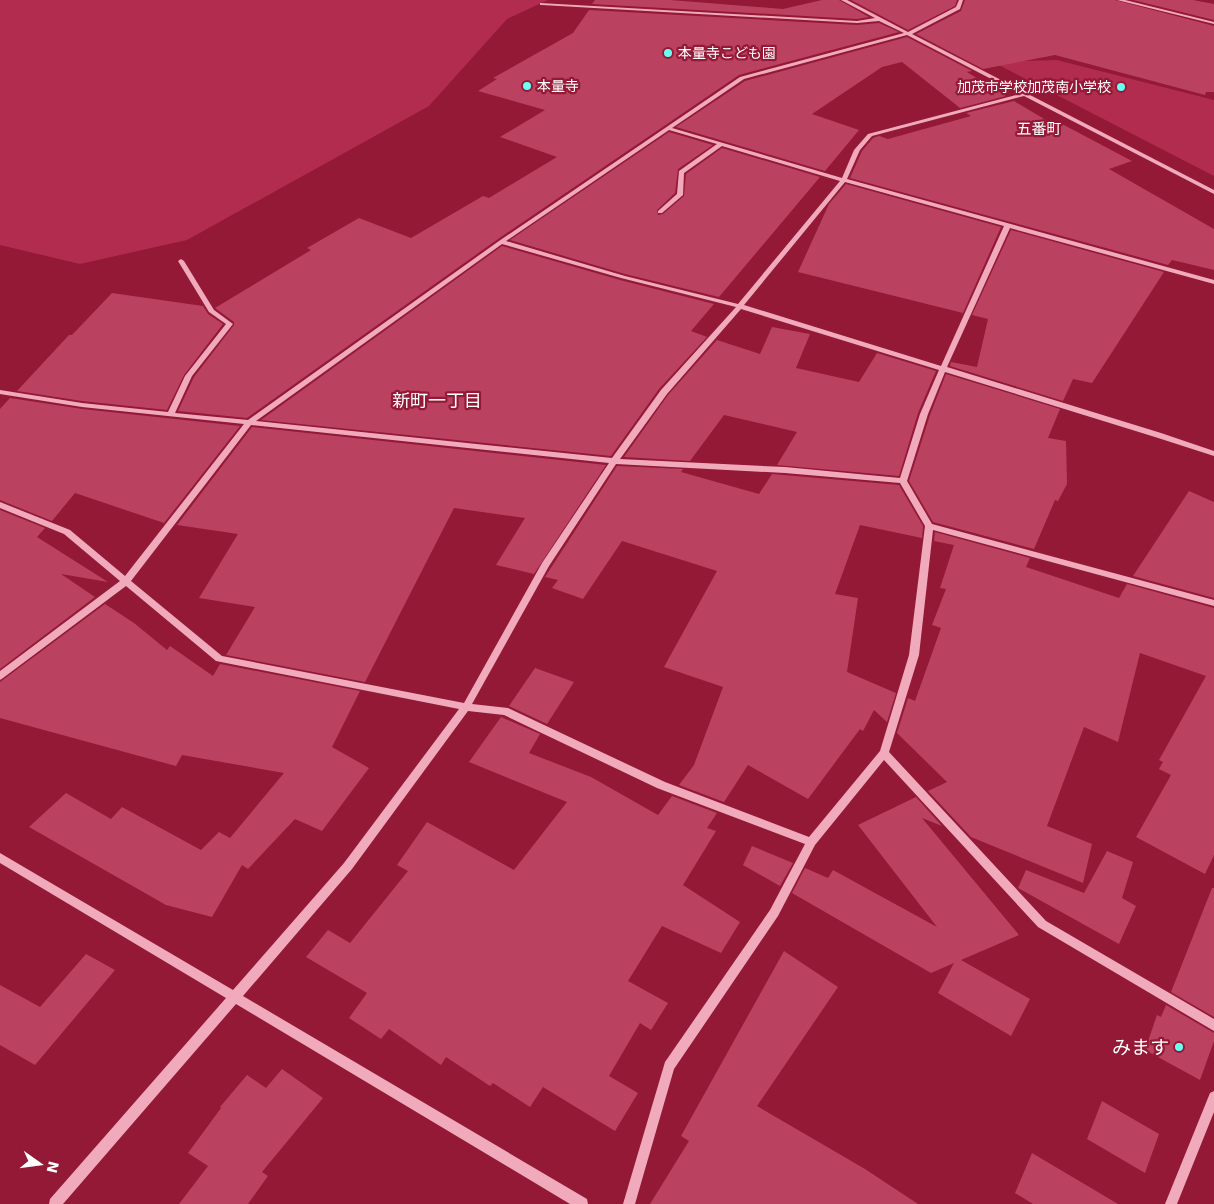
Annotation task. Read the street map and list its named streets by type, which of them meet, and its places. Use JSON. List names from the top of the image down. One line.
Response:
{"districts":["五番町","新町一丁目"],"places":["本量寺こども園","本量寺","加茂市学校加茂南小学校","みます"],"north":"right"}
